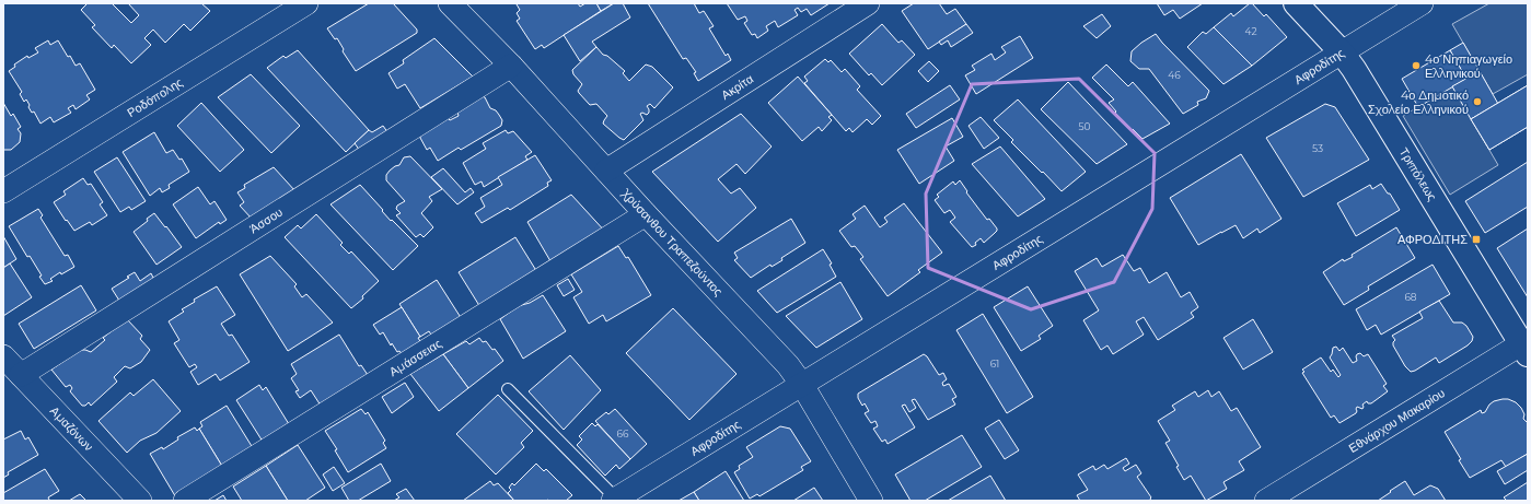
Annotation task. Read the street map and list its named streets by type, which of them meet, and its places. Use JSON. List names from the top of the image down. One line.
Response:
{"streets":{"street":["Αφροδίτης","Ακρίτα","Ροδόπολης","Τριπόλεως","Άσσου","Χρύσανθου Τραπεζούντος","Αμάσσειας","Εθνάρχου Μακαρίου","Αμαζόνων"]},"crossings":[["Αφροδίτης","Τριπόλεως"],["Αφροδίτης","Χρύσανθου Τραπεζούντος"],["Ακρίτα","Χρύσανθου Τραπεζούντος"],["Τριπόλεως","Εθνάρχου Μακαρίου"],["Άσσου","Χρύσανθου Τραπεζούντος"],["Άσσου","Αμαζόνων"],["Χρύσανθου Τραπεζούντος","Αμάσσειας"]],"places":{"other":["4ο Νηπιαγωγείο Ελληνικού","4ο Δημοτικό Σχολείο Ελληνικού"],"transit":["ΑΦΡΟΔΙΤΗΣ"]},"house_numbers":["42","46","50","53","68","61","66"]}
